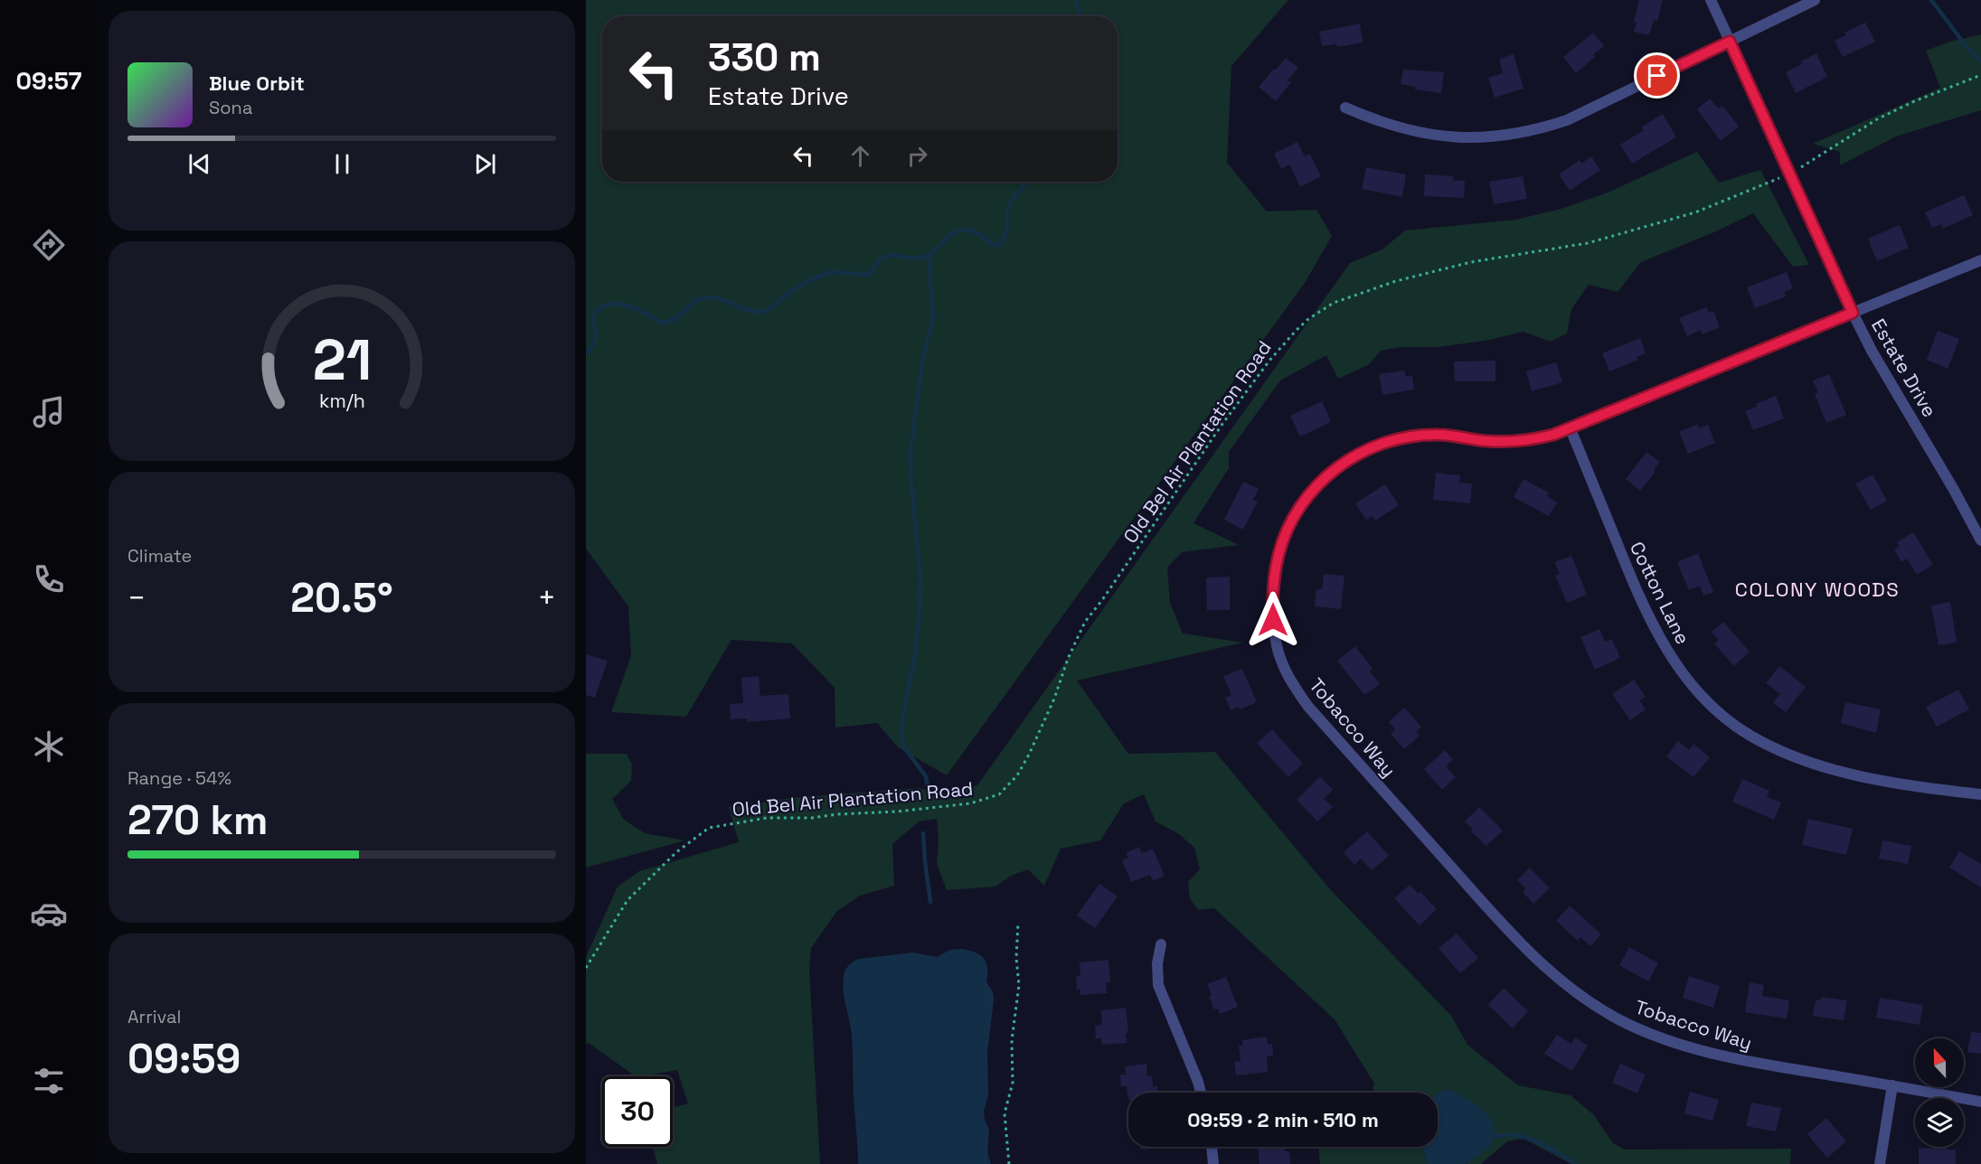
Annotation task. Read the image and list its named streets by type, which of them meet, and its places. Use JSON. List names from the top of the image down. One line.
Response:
{"streets":{"street":["Estate Drive","Cotton Lane","Tobacco Way"],"path":["Old Bel Air Plantation Road"]},"crossings":[["Estate Drive","Old Bel Air Plantation Road"],["Estate Drive","Tobacco Way"],["Cotton Lane","Tobacco Way"]],"districts":["COLONY WOODS"],"north":"top","page":{"tabs":"09:57","turn":["330 m","Estate Drive"],"song":["Blue Orbit","Sona"],"tile":["Climate",["Range · 54%","270 km"],["Arrival","09:59"]],"heat":["−","20.5°","+"],"limit":"30","trip":"09:59 · 2 min · 510 m","gauge":["21","km/h"]}}
